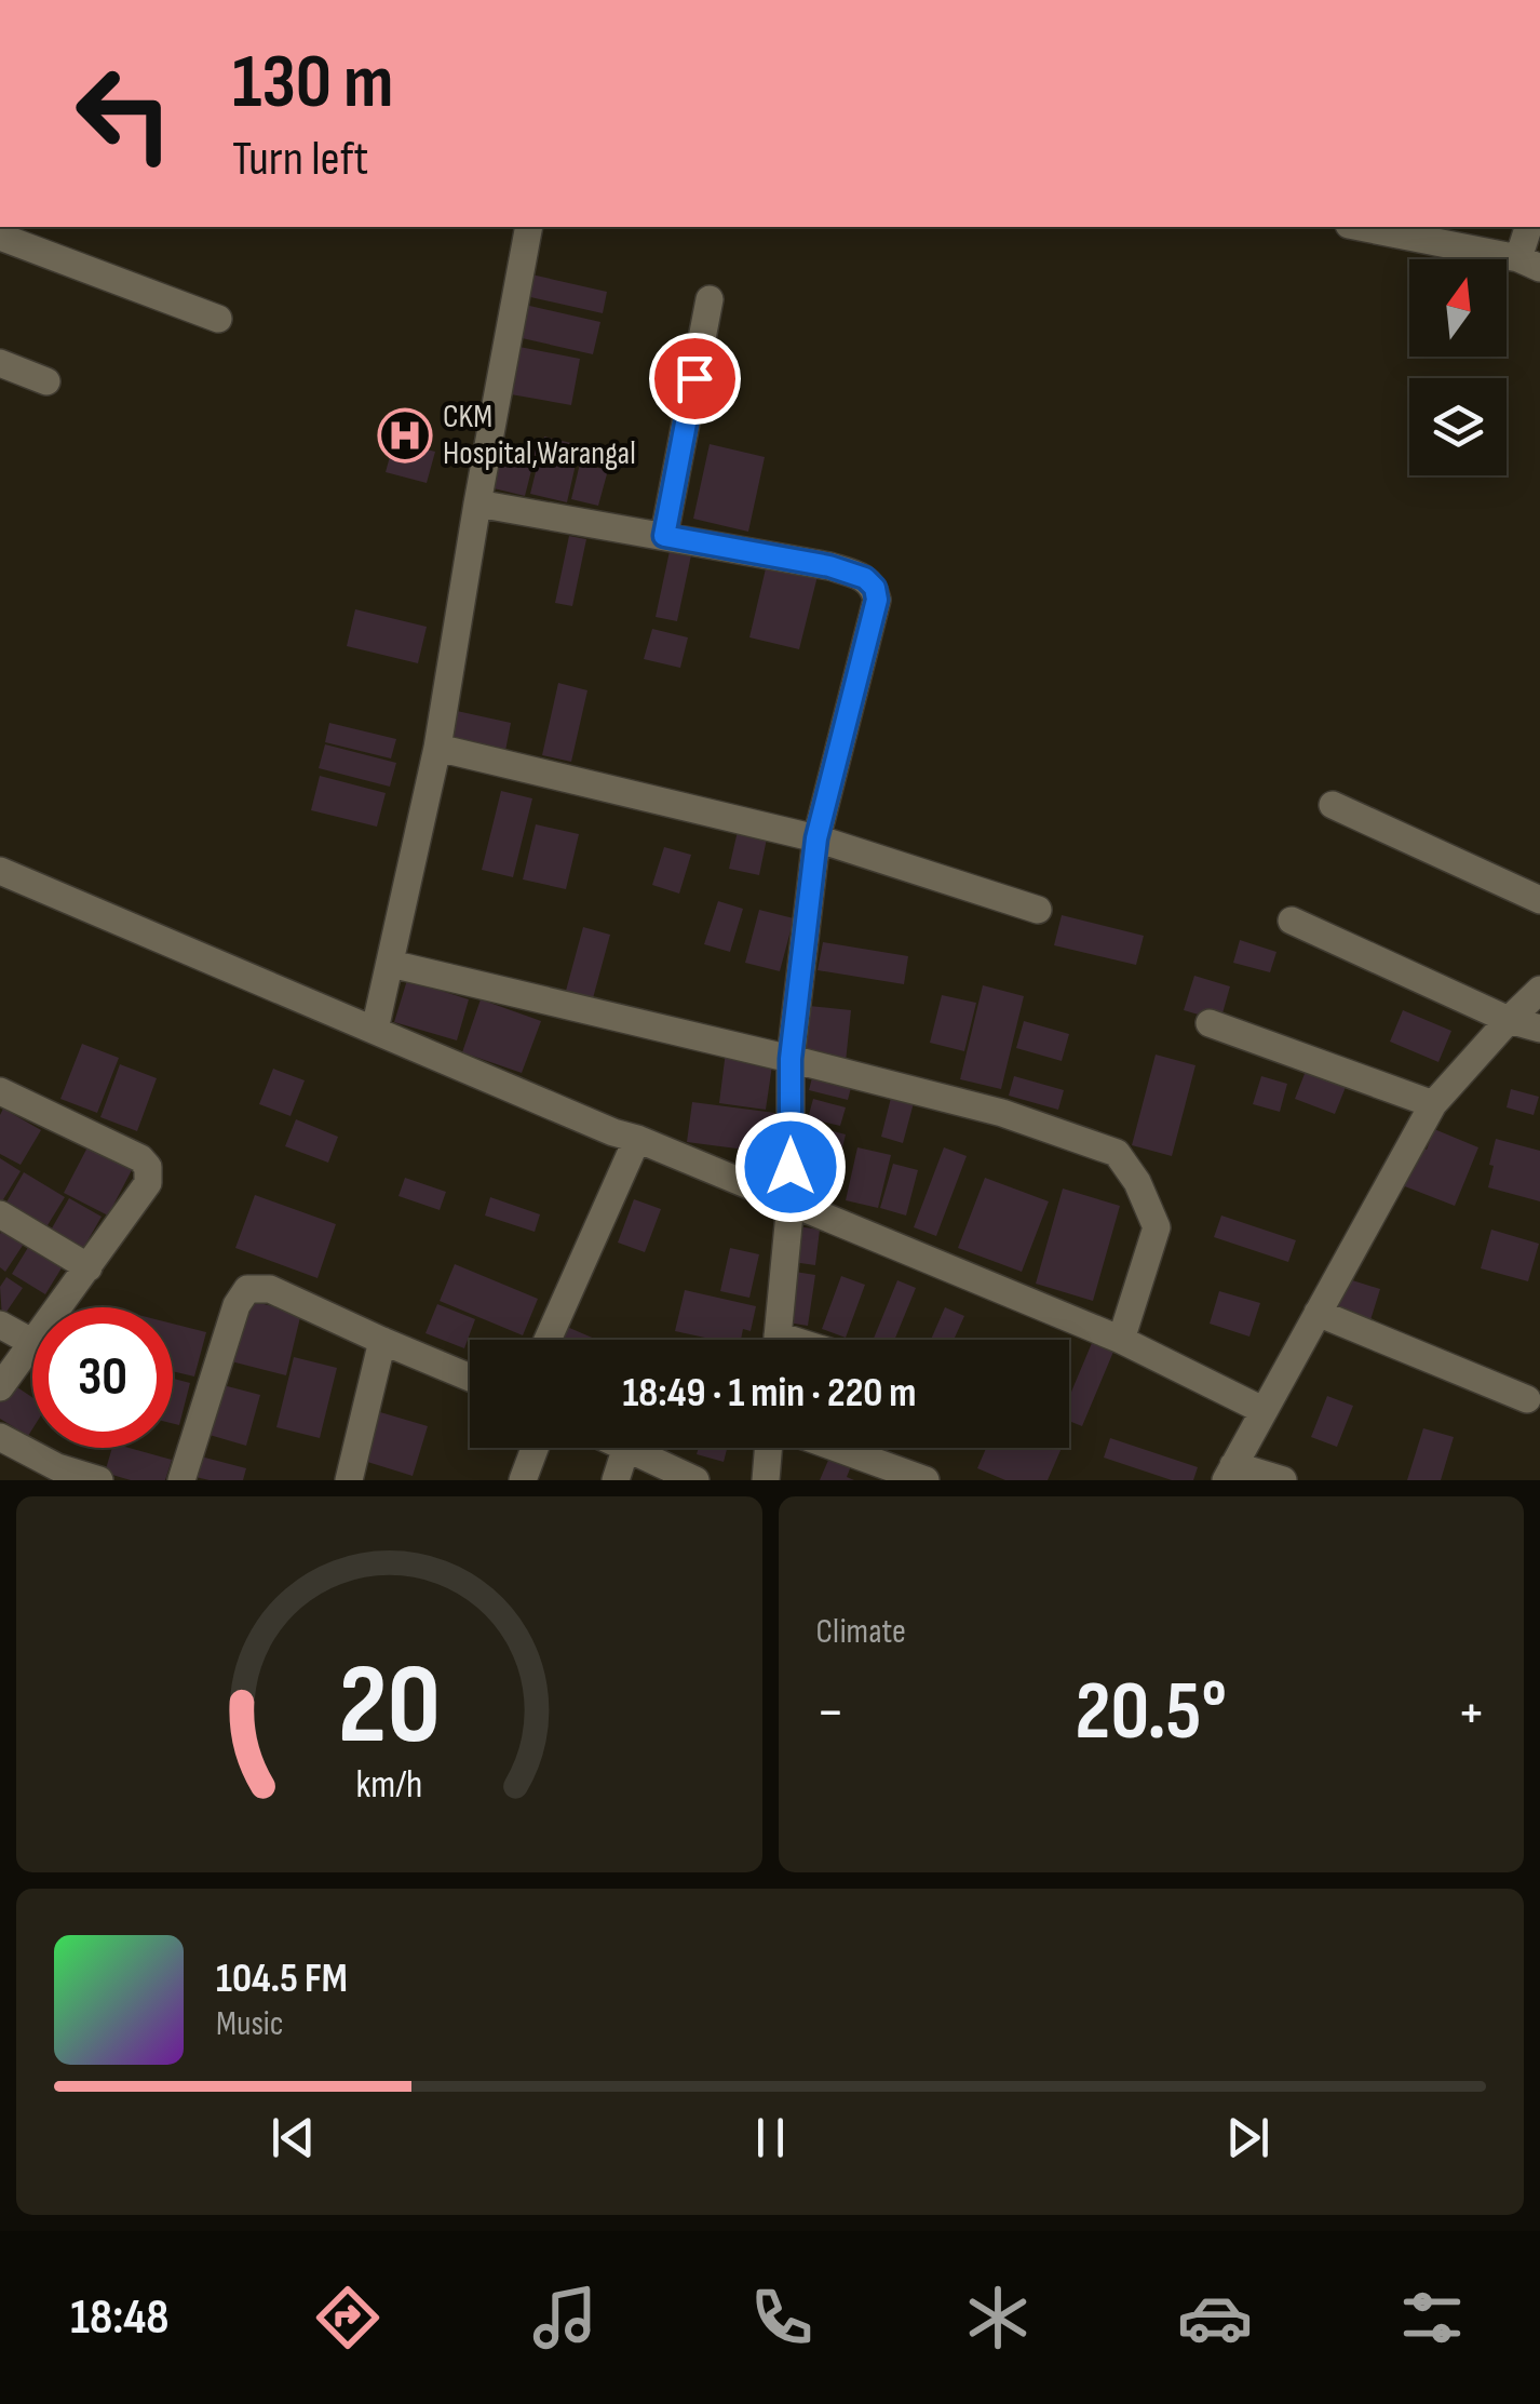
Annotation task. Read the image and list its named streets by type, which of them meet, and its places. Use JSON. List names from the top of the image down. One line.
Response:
{"places":{"hospital":["CKM Hospital,Warangal"]},"north":"top","page":{"turn":["130 m","Turn left"],"limit":"30","trip":"18:49 · 1 min · 220 m","tile":"Climate","heat":["−","20.5°","+"],"song":["104.5 FM","Music"],"tabs":"18:48","gauge":["20","km/h"]}}
